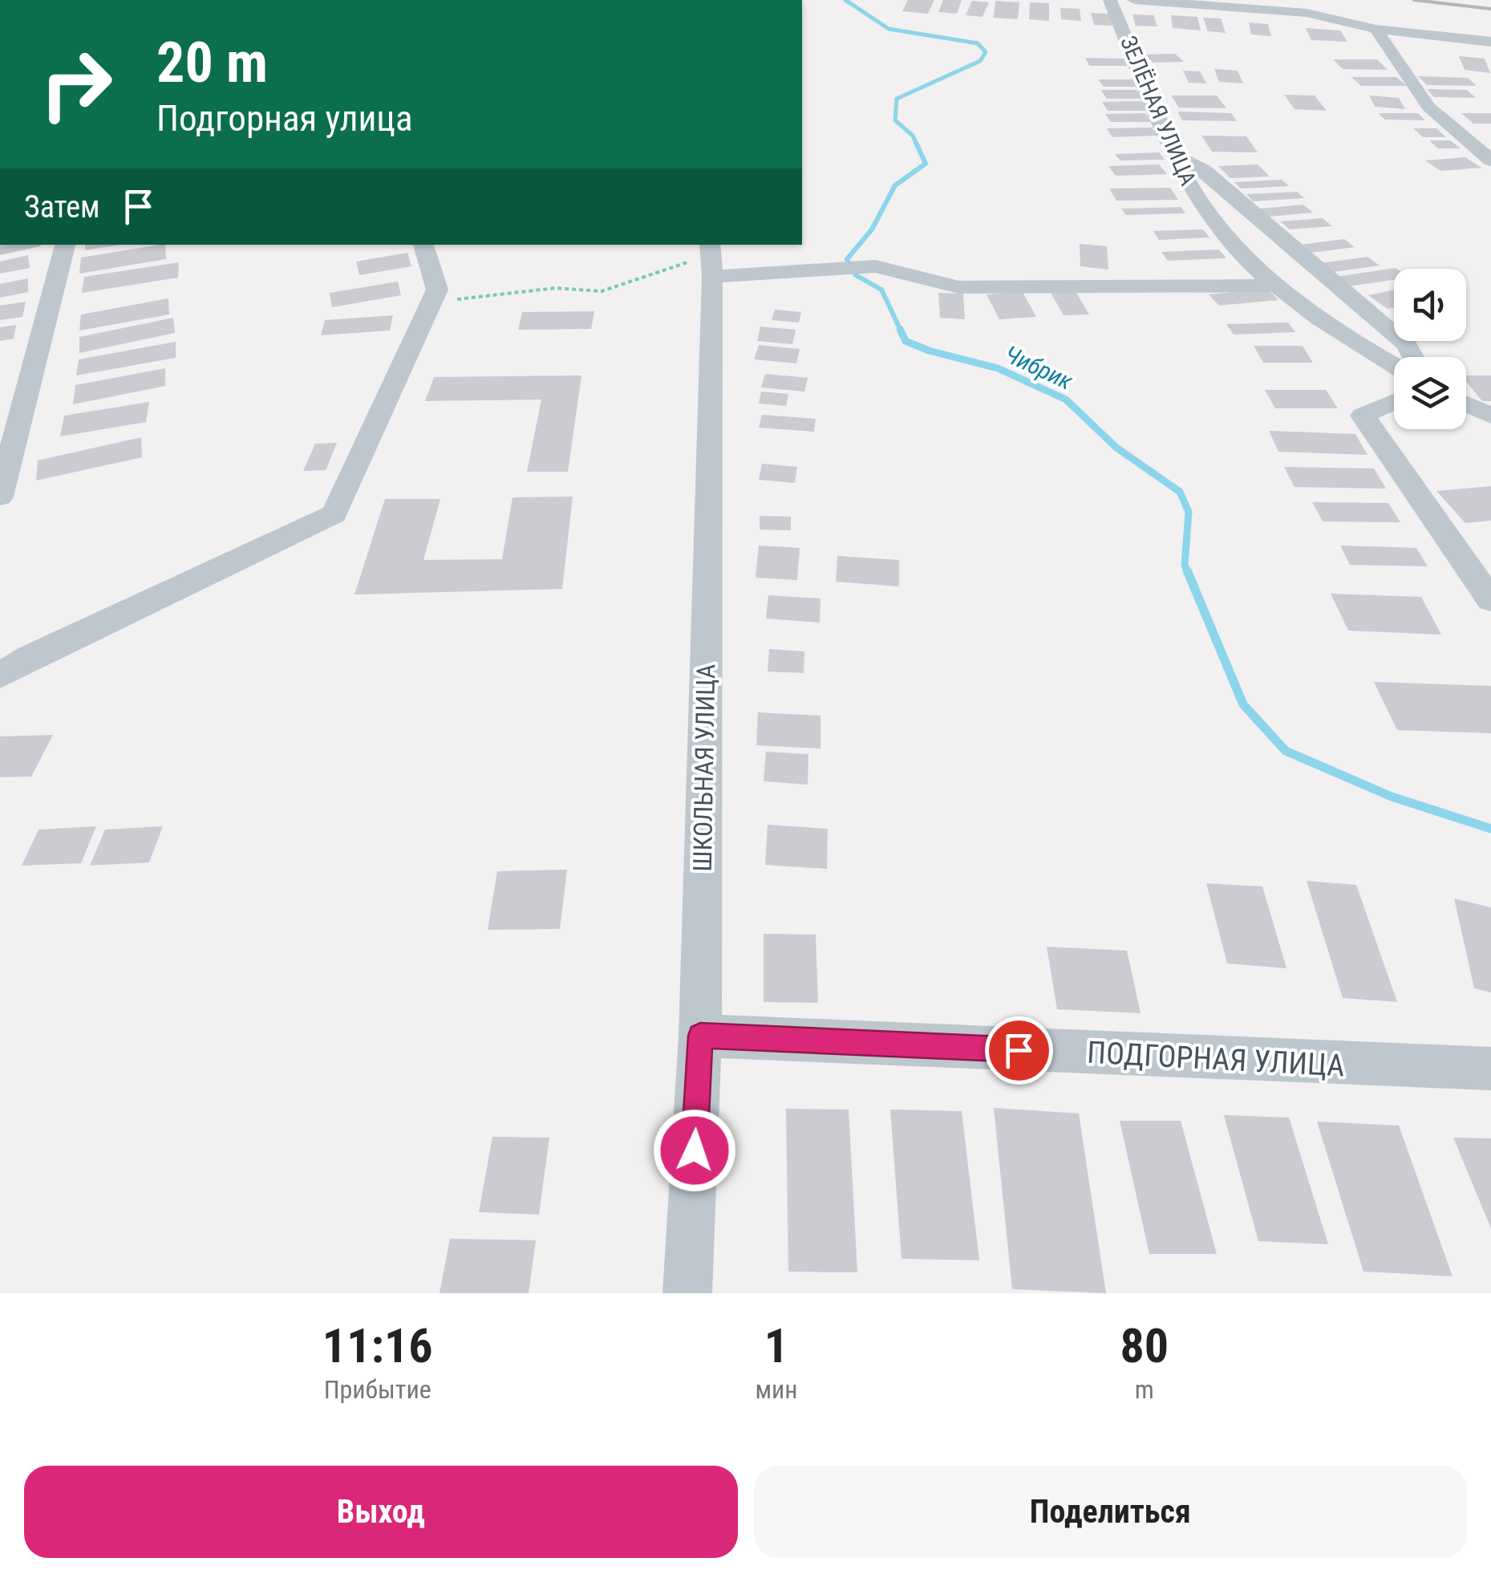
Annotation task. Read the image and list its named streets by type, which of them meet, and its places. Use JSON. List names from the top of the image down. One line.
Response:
{"streets":{"street":["ЗЕЛЁНАЯ УЛИЦА","ШКОЛЬНАЯ УЛИЦА","ПОДГОРНАЯ УЛИЦА"]},"crossings":[["ШКОЛЬНАЯ УЛИЦА","ПОДГОРНАЯ УЛИЦА"]],"water":["Чибрик"],"page":{"turn":["20 m","Подгорная улица"],"then":"Затем","eta":["11:16","Прибытие","1","мин","80","m"],"buttons":["Выход","Поделиться"]}}
